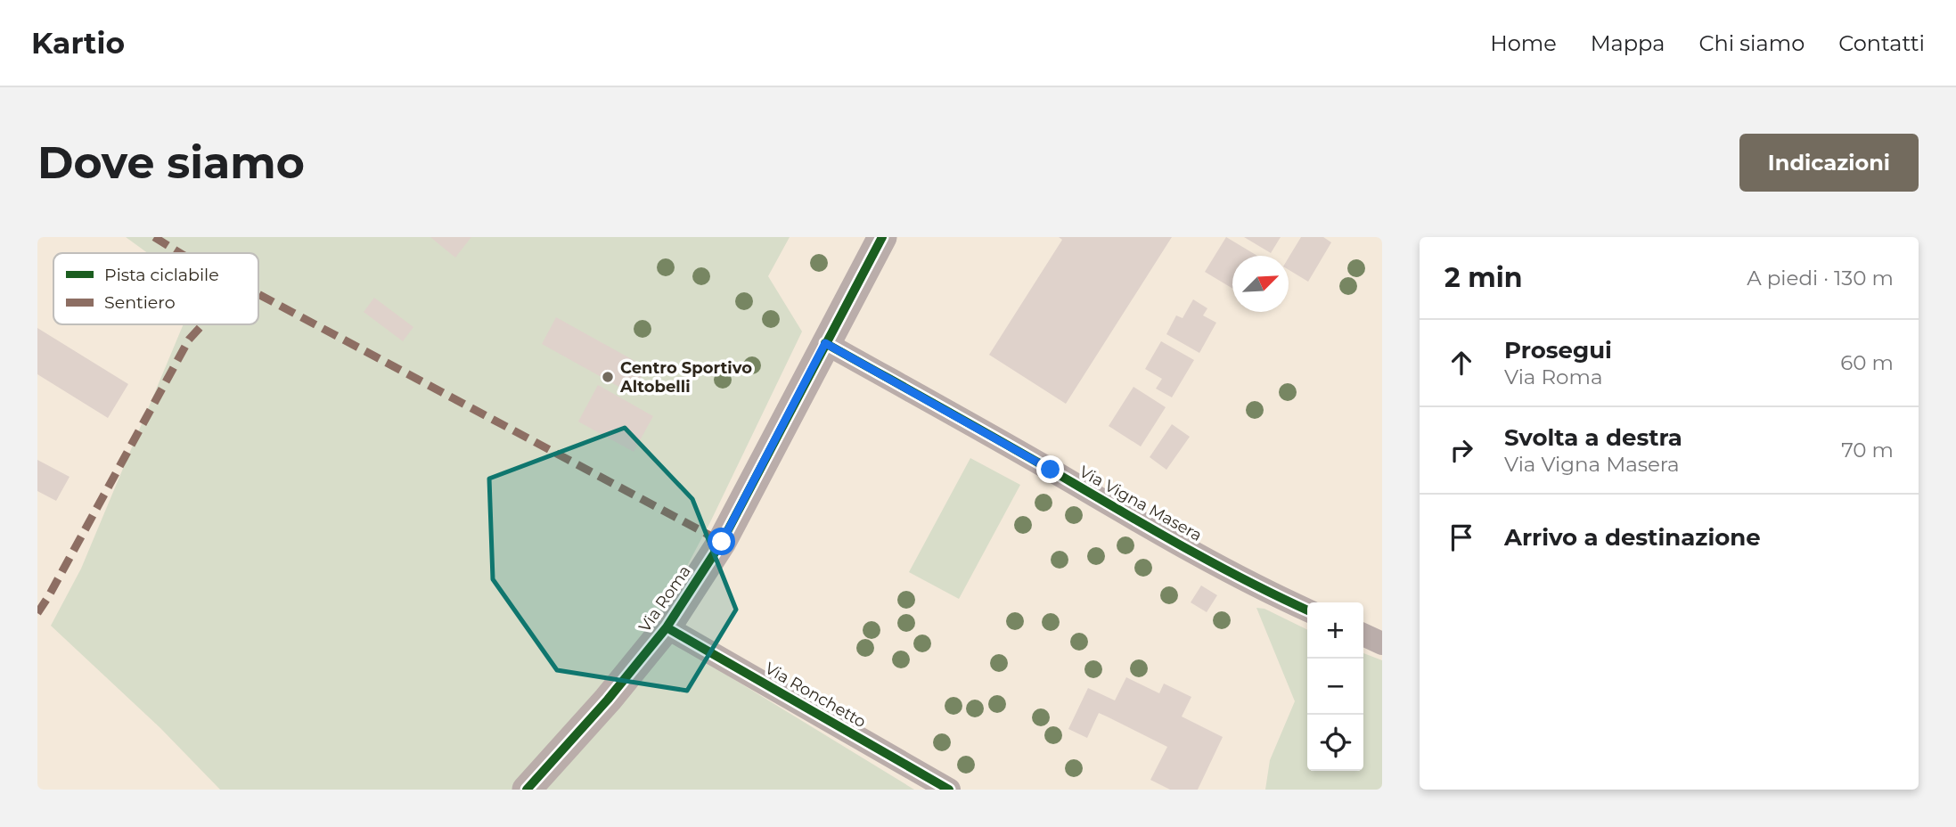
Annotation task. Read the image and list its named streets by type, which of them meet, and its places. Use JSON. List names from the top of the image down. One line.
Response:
{"streets":{"street":["Via Vigna Masera","Via Roma","Via Ronchetto"]},"crossings":[["Via Vigna Masera","Via Roma"],["Via Roma","Via Ronchetto"]],"places":["Centro Sportivo Altobelli"],"legend":["Pista ciclabile","Sentiero"],"north":"top right","page":{"header":"Kartio","nav":["Home","Mappa","Chi siamo","Contatti"],"buttons":"Indicazioni","title":"Dove siamo","heading":["2 min","A piedi · 130 m"],"list":[["Prosegui","Via Roma","60 m"],["Svolta a destra","Via Vigna Masera","70 m"],"Arrivo a destinazione"],"map_buttons":["+","−"]}}
